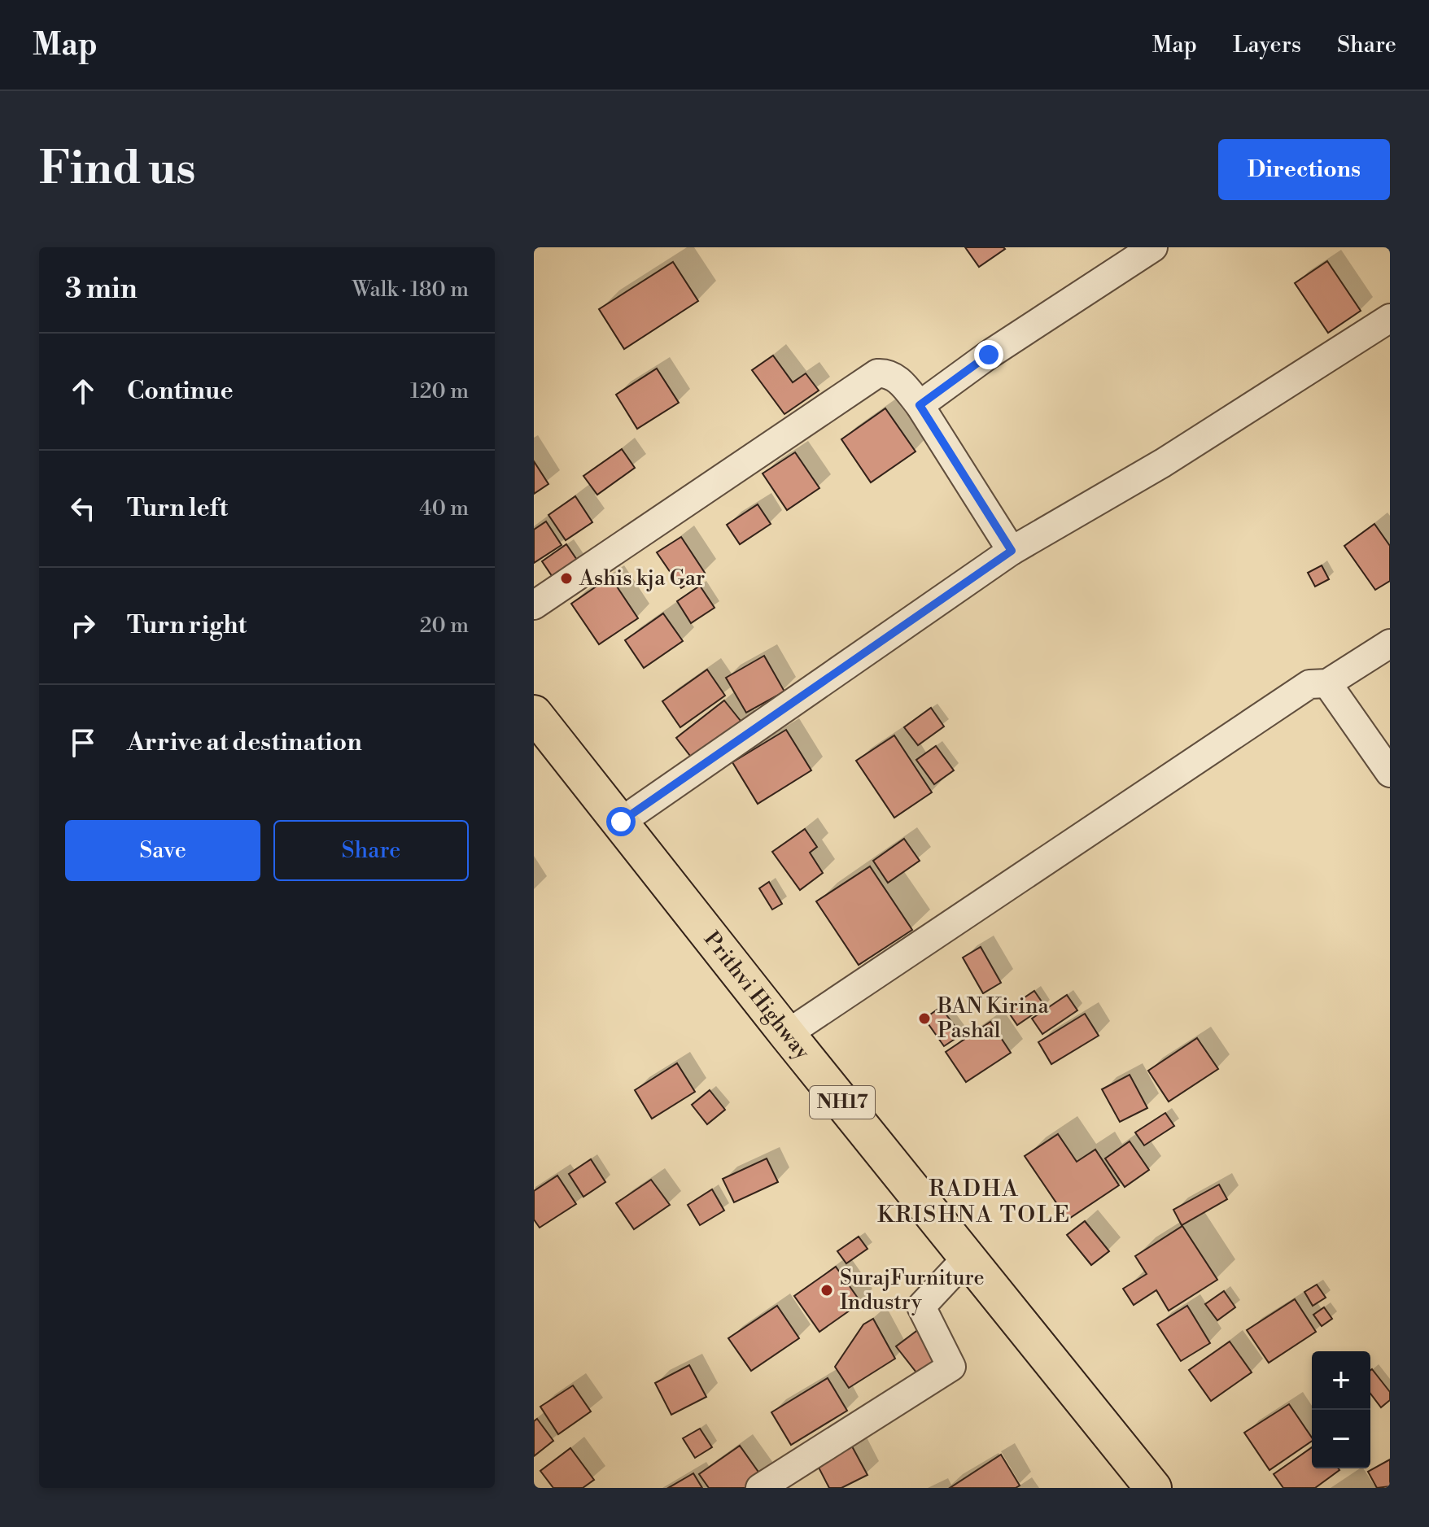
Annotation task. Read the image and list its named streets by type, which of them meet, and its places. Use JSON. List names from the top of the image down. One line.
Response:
{"streets":{"highway":["Prithvi Highway","NH17"]},"districts":["RADHA KRISHNA TOLE"],"places":["Ashis kja Gar","BAN Kirina Pashal","SurajFurniture Industry"],"page":{"header":"Map","nav":["Map","Layers","Share"],"buttons":["Directions",["Save","Share"]],"title":"Find us","heading":["3 min","Walk · 180 m"],"list":[["Continue","120 m"],["Turn left","40 m"],["Turn right","20 m"],"Arrive at destination"],"map_buttons":["+","−"]}}
